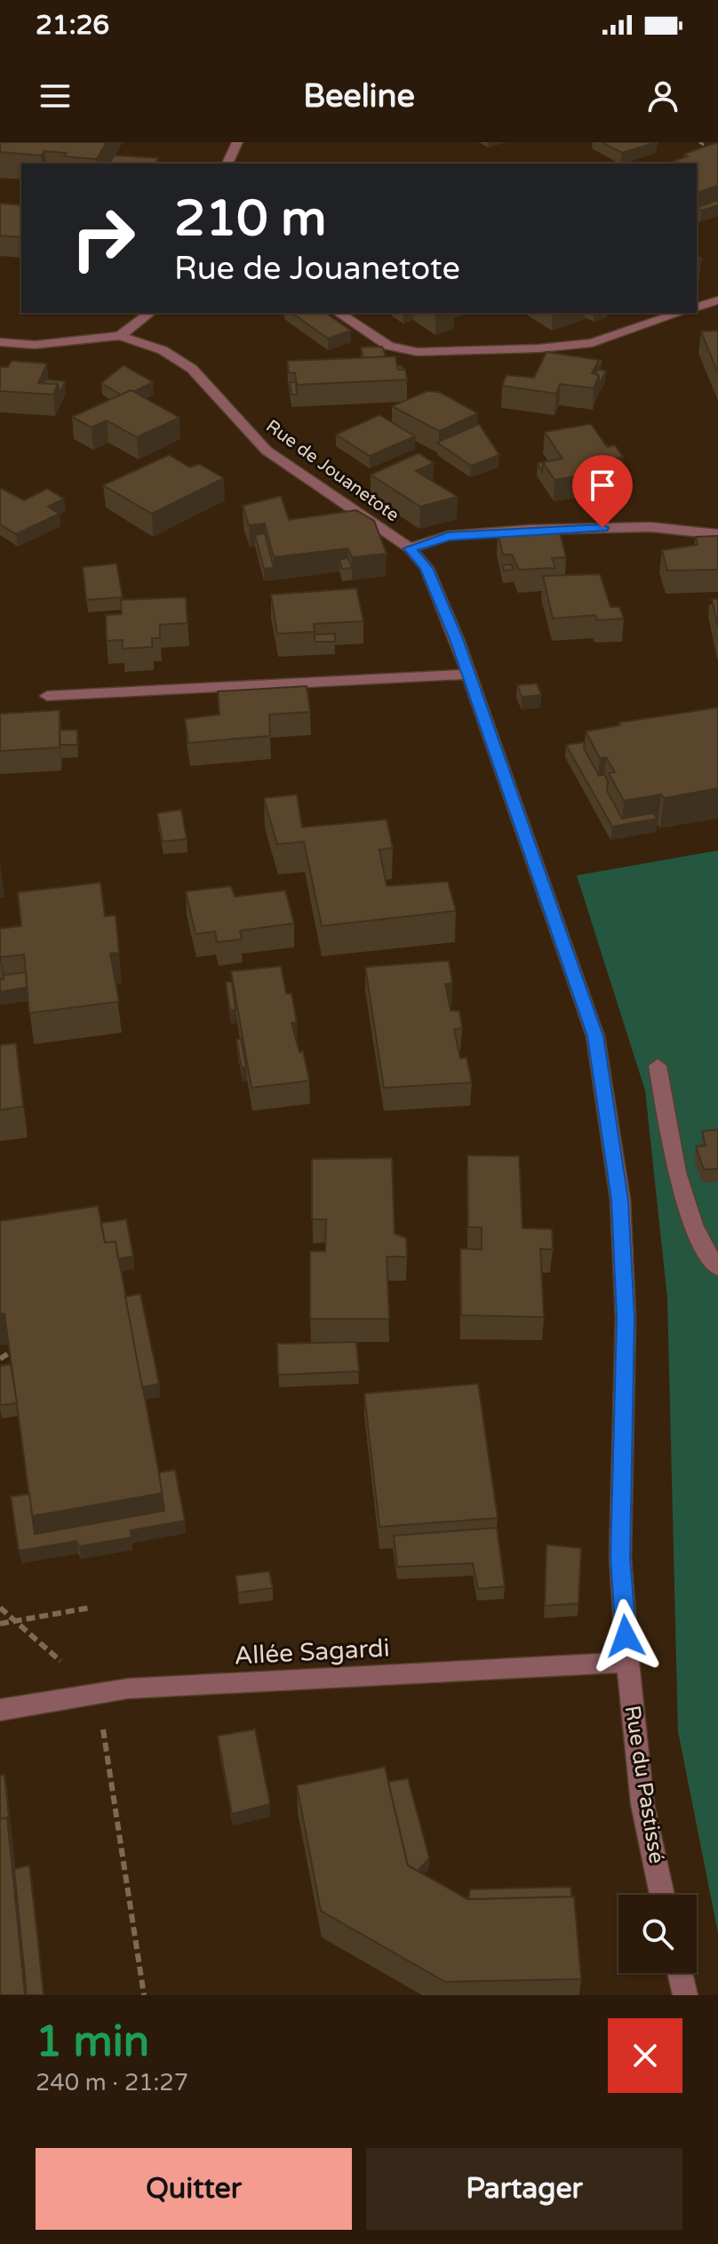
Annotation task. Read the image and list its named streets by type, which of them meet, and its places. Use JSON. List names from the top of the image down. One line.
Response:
{"streets":{"street":["Rue de Jouanetote","Allée Sagardi","Rue du Pastissé"]},"crossings":[["Rue de Jouanetote","Rue du Pastissé"],["Allée Sagardi","Rue du Pastissé"]],"page":{"status":"21:26","header":"Beeline","turn":["210 m","Rue de Jouanetote"],"heading":["1 min","240 m · 21:27"],"buttons":["Quitter","Partager"]}}
